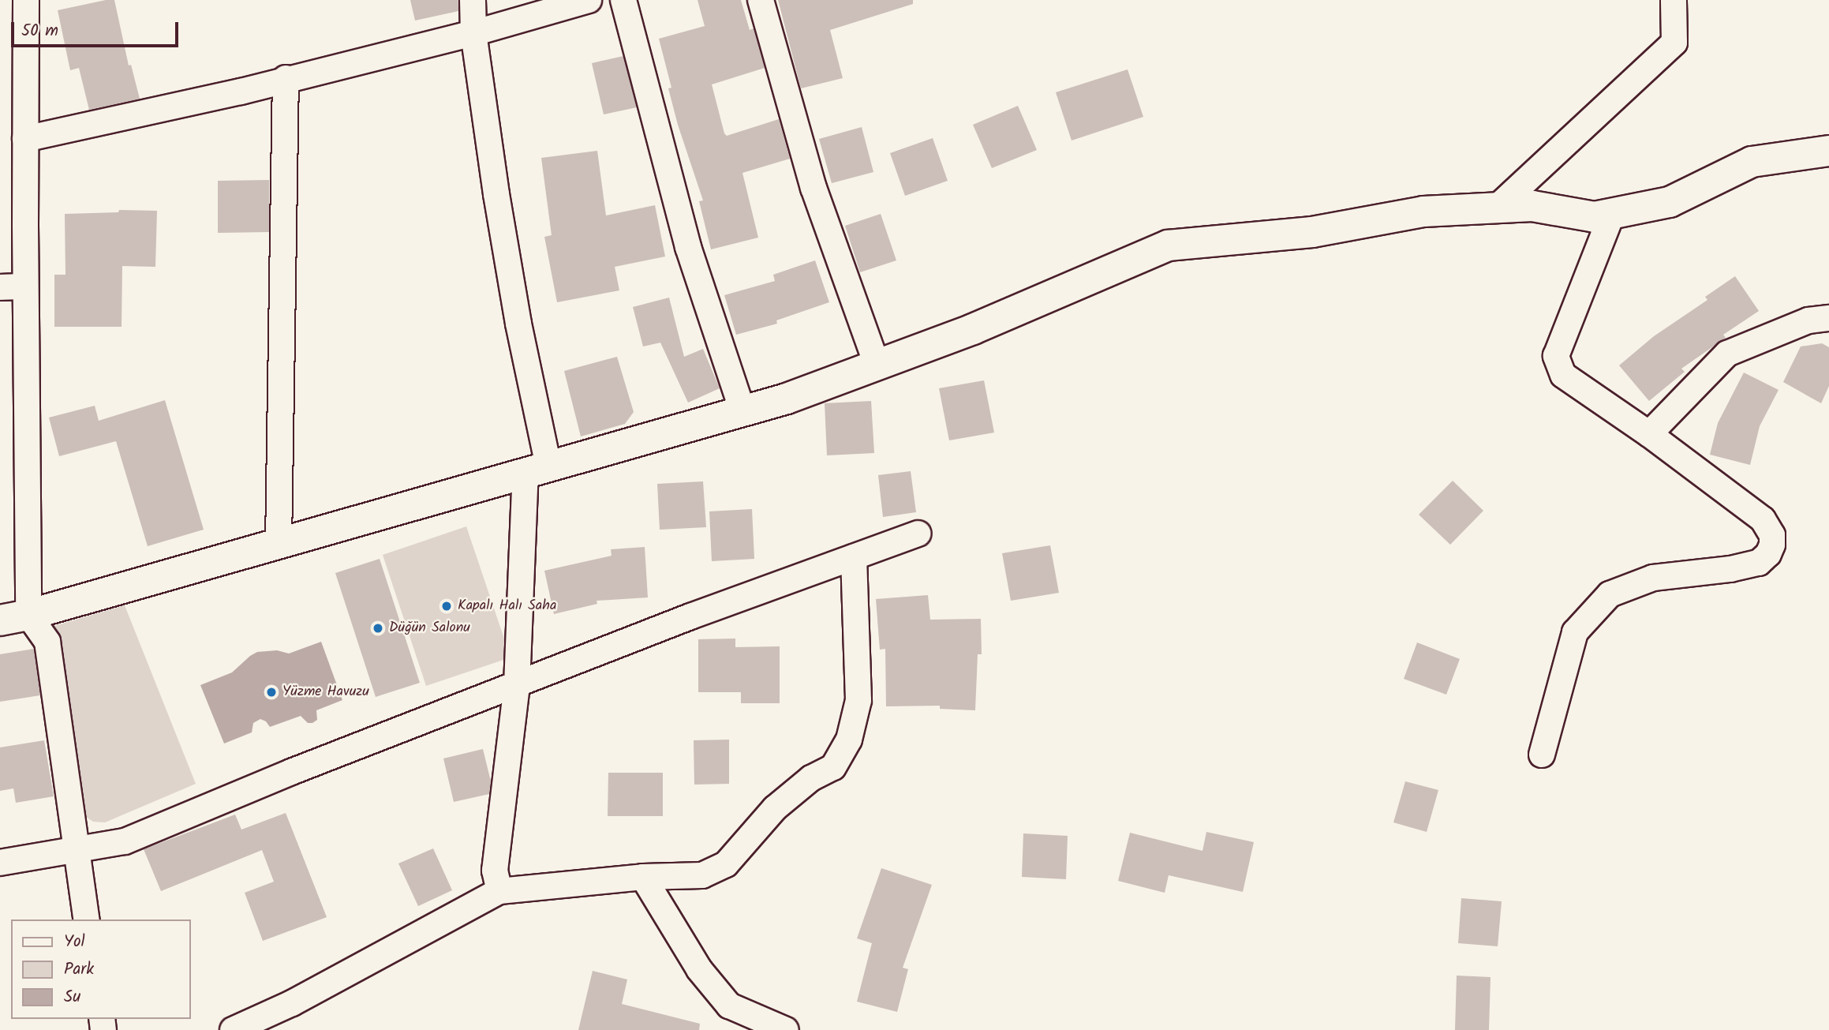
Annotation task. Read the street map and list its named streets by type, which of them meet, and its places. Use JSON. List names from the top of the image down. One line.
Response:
{"places":["Kapalı Halı Saha","Düğün Salonu","Yüzme Havuzu"],"legend":["Yol","Park","Su"],"scale_bar":"50 m"}
